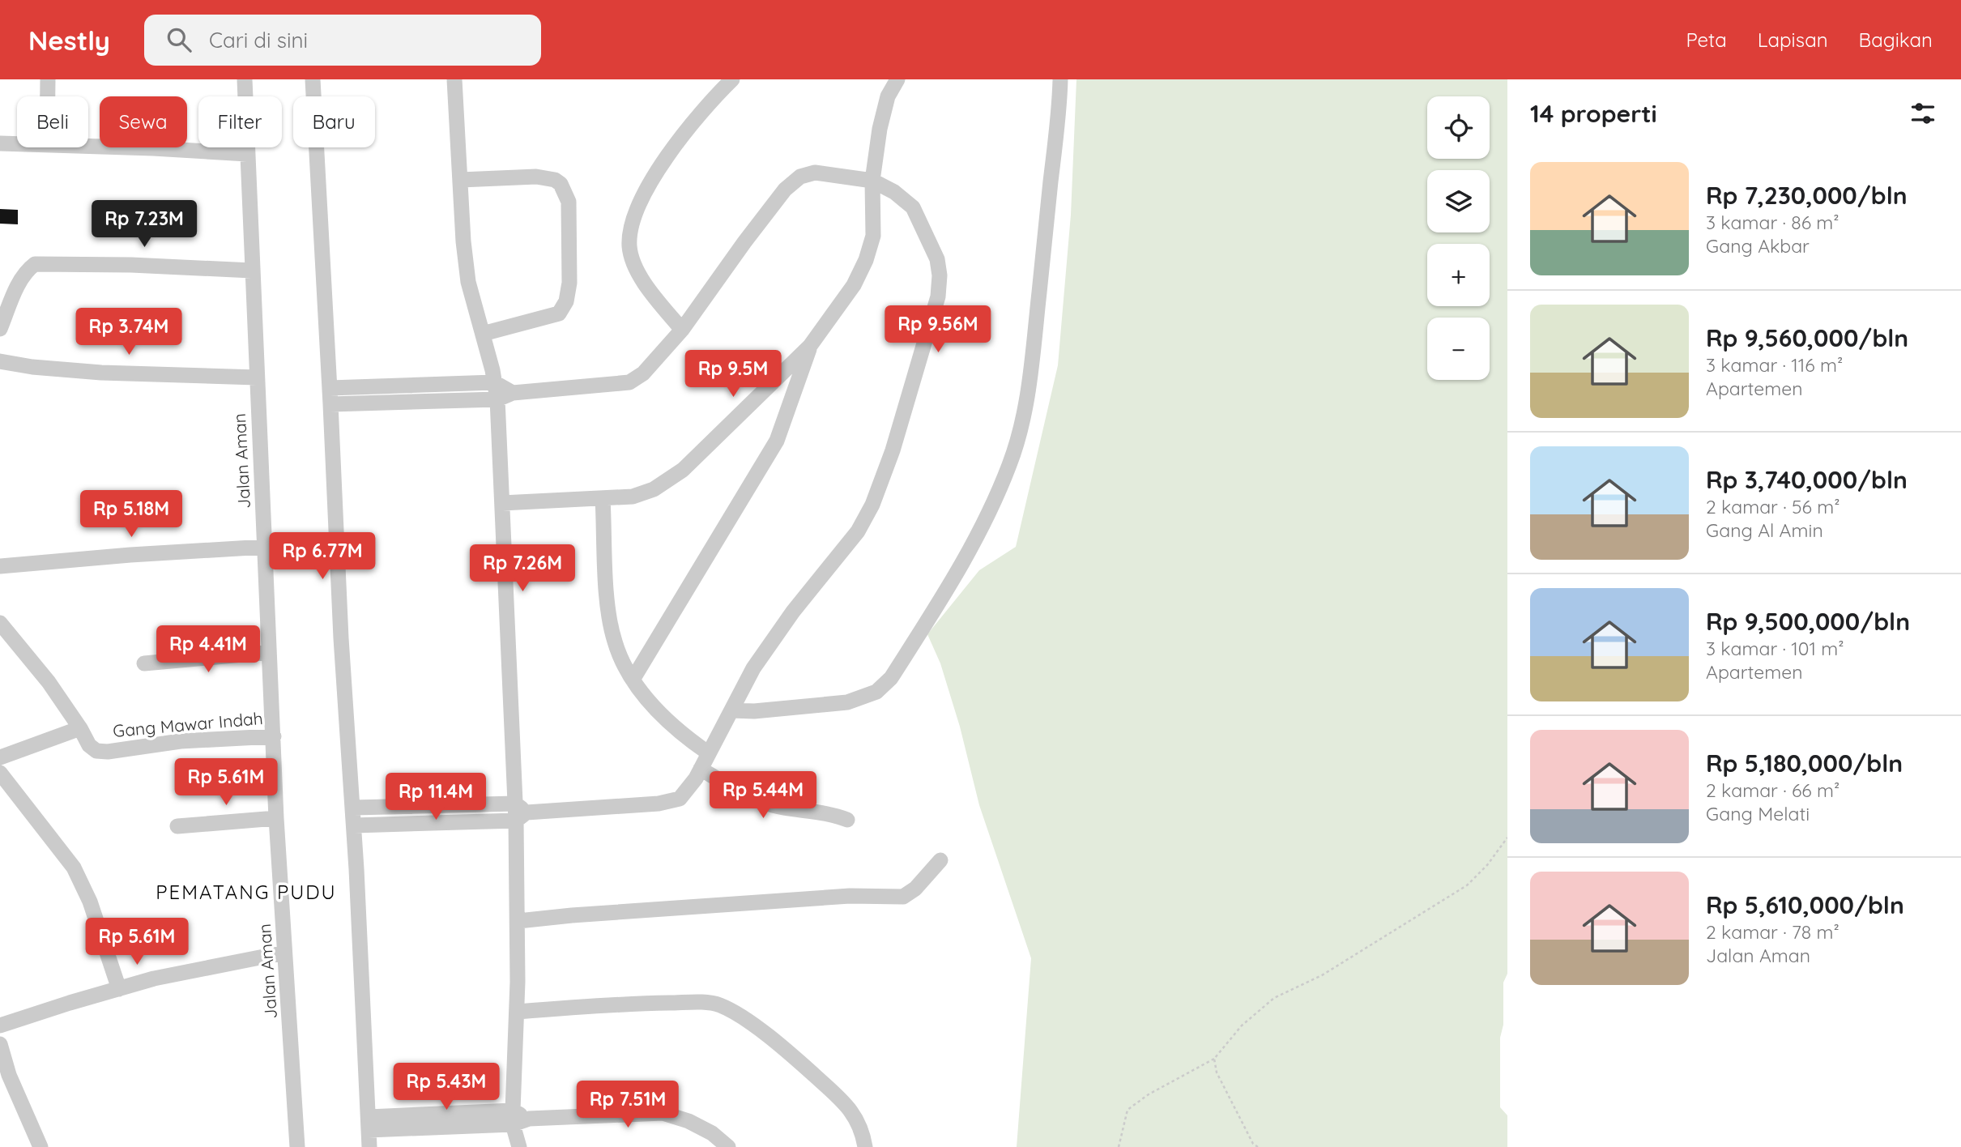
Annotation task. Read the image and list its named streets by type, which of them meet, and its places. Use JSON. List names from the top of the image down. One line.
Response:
{"streets":{"street":["Jalan Aman","Gang Mawar Indah"]},"crossings":[["Jalan Aman","Gang Mawar Indah"]],"districts":["PEMATANG PUDU"],"page":{"header":"Nestly","search":"Cari di sini","nav":["Peta","Lapisan","Bagikan"],"heading":"14 properti","map_buttons":["+","−"],"chip":["Beli","Sewa","Filter","Baru"],"list":[{"name":"Rp 7,230,000/bln","note":"3 kamar · 86 m² · Gang Akbar"},{"name":"Rp 9,560,000/bln","note":"3 kamar · 116 m² · Apartemen"},{"name":"Rp 3,740,000/bln","note":"2 kamar · 56 m² · Gang Al Amin"},{"name":"Rp 9,500,000/bln","note":"3 kamar · 101 m² · Apartemen"},{"name":"Rp 5,180,000/bln","note":"2 kamar · 66 m² · Gang Melati"},{"name":"Rp 5,610,000/bln","note":"2 kamar · 78 m² · Jalan Aman"}],"price":["Rp 7.23M","Rp 9.56M","Rp 3.74M","Rp 9.5M","Rp 5.18M","Rp 6.77M","Rp 7.26M","Rp 4.41M","Rp 5.61M","Rp 5.44M","Rp 11.4M","Rp 5.61M","Rp 5.43M","Rp 7.51M"]}}
